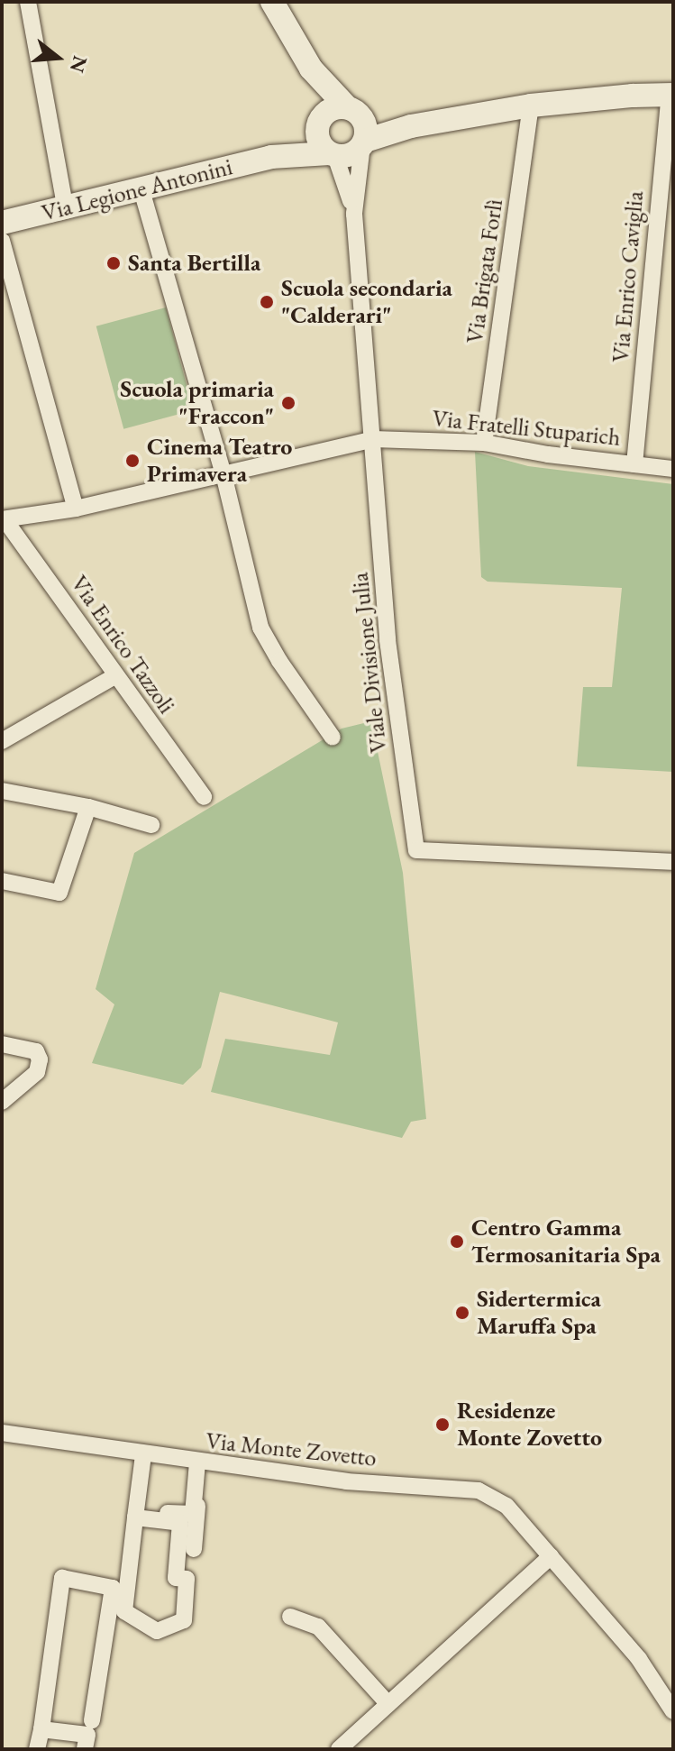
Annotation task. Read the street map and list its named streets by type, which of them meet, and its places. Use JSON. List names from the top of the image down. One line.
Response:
{"streets":{"street":["Via Legione Antonini","Via Brigata Forlì","Via Enrico Caviglia","Via Fratelli Stuparich","Via Enrico Tazzoli","Viale Divisione Julia","Via Monte Zovetto"]},"crossings":[["Via Legione Antonini","Viale Divisione Julia"],["Via Brigata Forlì","Via Fratelli Stuparich"],["Via Enrico Caviglia","Via Fratelli Stuparich"],["Via Fratelli Stuparich","Via Enrico Tazzoli"],["Via Fratelli Stuparich","Viale Divisione Julia"]],"places":["Santa Bertilla","Scuola secondaria \"Calderari\"","Scuola primaria \"Fraccon\"","Cinema Teatro Primavera","Centro Gamma Termosanitaria Spa","Sidertermica Maruffa Spa","Residenze Monte Zovetto"],"north":"right"}
